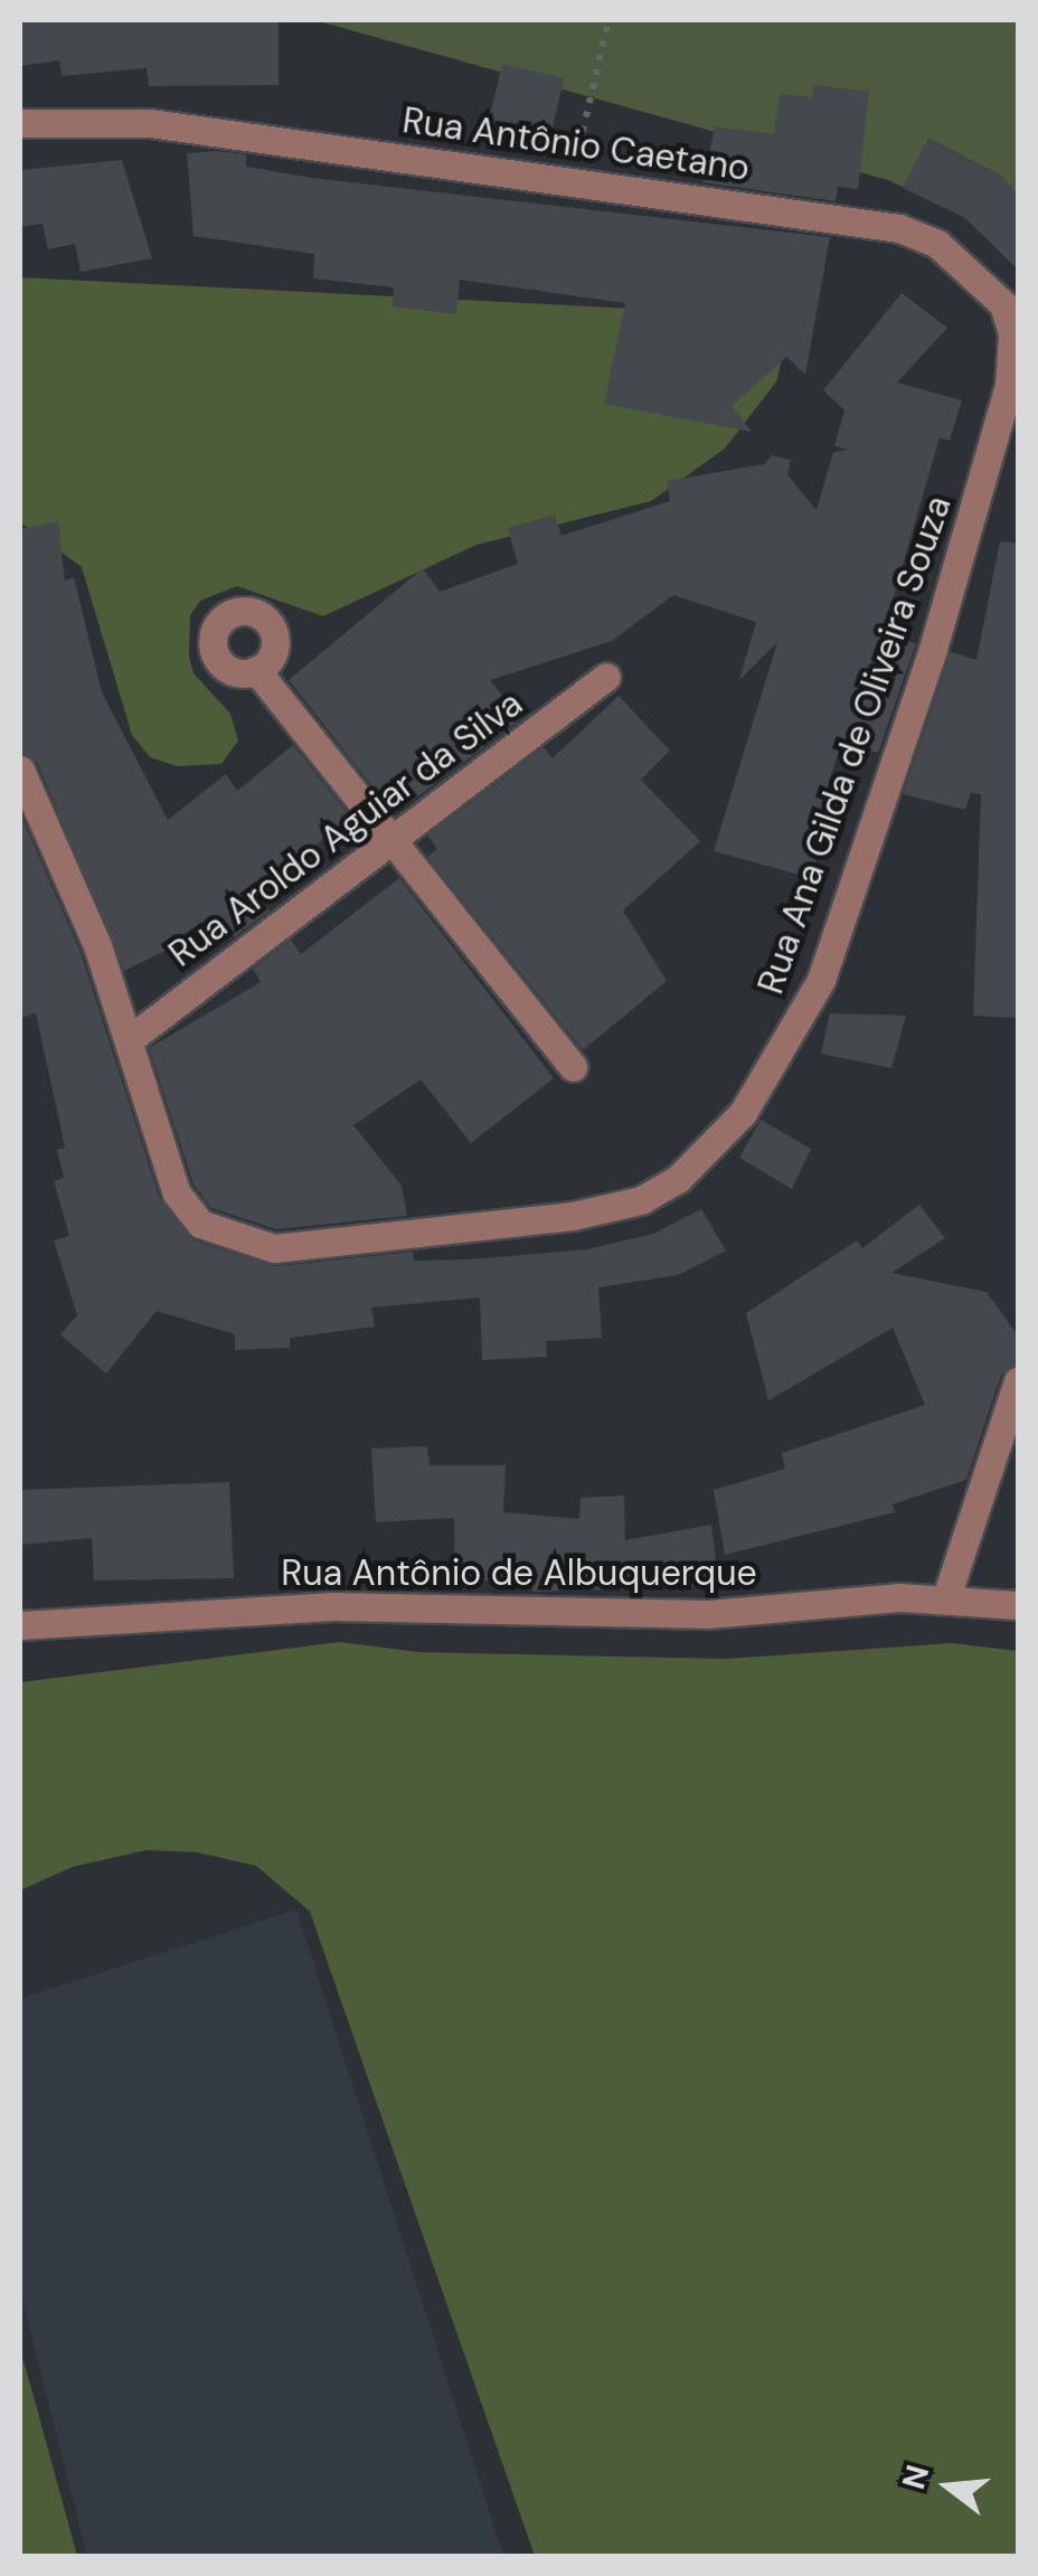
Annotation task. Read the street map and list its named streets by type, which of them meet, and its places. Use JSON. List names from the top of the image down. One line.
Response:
{"streets":{"street":["Rua Antônio Caetano","Rua Ana Gilda de Oliveira Souza","Rua Aroldo Aguiar da Silva","Rua Antônio de Albuquerque"]},"crossings":[["Rua Antônio Caetano","Rua Ana Gilda de Oliveira Souza"],["Rua Ana Gilda de Oliveira Souza","Rua Aroldo Aguiar da Silva"]],"north":"left"}
